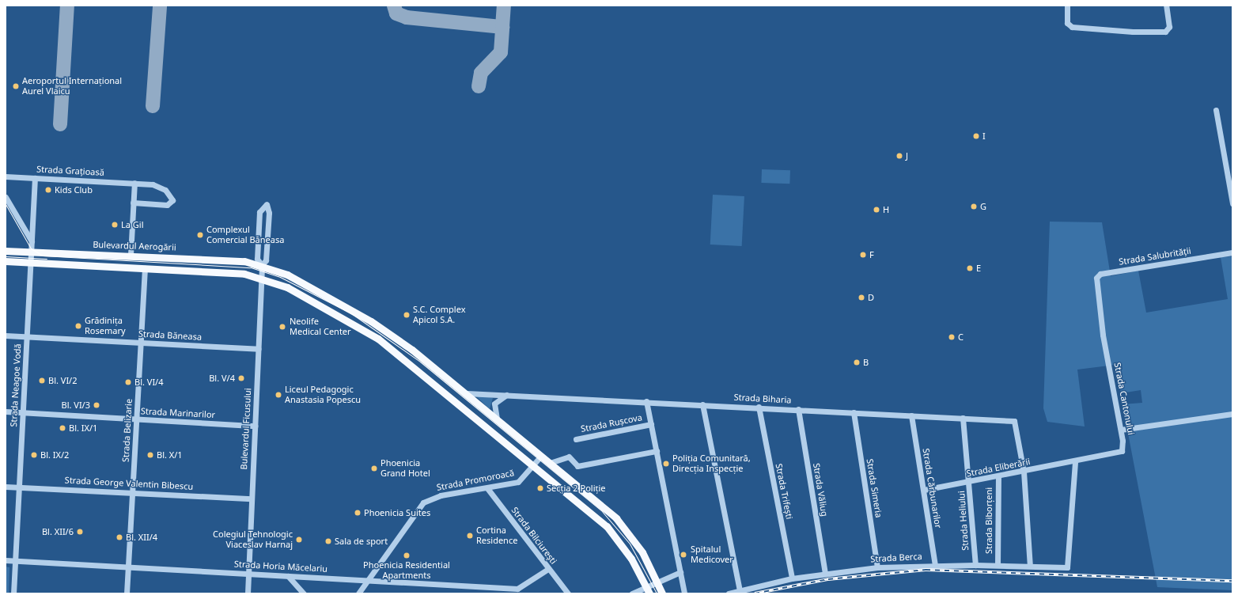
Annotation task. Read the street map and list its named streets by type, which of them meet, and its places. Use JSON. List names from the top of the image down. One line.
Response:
{"streets":{"main road":["Bulevardul Aerogării"],"street":["Strada Grațioasă","Strada Salubrității","Strada Băneasa","Strada Neagoe Vodă","Strada Biharia","Strada Cantonului","Strada Marinarilor","Strada Rușcova","Bulevardul Ficusului","Strada Belizarie","Strada Eliberării","Strada Promoroacă","Strada George Valentin Bibescu","Strada Simeria","Strada Cărbunarilor","Strada Văliug","Strada Trifești","Strada Heliului","Strada Biborțeni","Strada Bilciurești","Strada Berca","Strada Horia Măcelariu"]},"crossings":[["Strada Grațioasă","Strada Neagoe Vodă"],["Bulevardul Aerogării","Strada Neagoe Vodă"],["Bulevardul Aerogării","Strada Biharia"],["Bulevardul Aerogării","Bulevardul Ficusului"],["Bulevardul Aerogării","Strada Promoroacă"],["Strada Salubrității","Strada Cantonului"],["Strada Băneasa","Strada Neagoe Vodă"],["Strada Băneasa","Bulevardul Ficusului"],["Strada Băneasa","Strada Belizarie"],["Strada Neagoe Vodă","Strada Marinarilor"],["Strada Neagoe Vodă","Strada George Valentin Bibescu"],["Strada Neagoe Vodă","Strada Horia Măcelariu"],["Strada Biharia","Strada Eliberării"],["Strada Biharia","Strada Simeria"],["Strada Biharia","Strada Cărbunarilor"],["Strada Biharia","Strada Văliug"],["Strada Biharia","Strada Trifești"],["Strada Biharia","Strada Heliului"],["Strada Cantonului","Strada Eliberării"],["Strada Cantonului","Strada Berca"],["Strada Marinarilor","Bulevardul Ficusului"],["Strada Marinarilor","Strada Belizarie"],["Bulevardul Ficusului","Strada George Valentin Bibescu"],["Bulevardul Ficusului","Strada Horia Măcelariu"],["Strada Belizarie","Strada George Valentin Bibescu"],["Strada Belizarie","Strada Horia Măcelariu"],["Strada Eliberării","Strada Cărbunarilor"],["Strada Eliberării","Strada Heliului"],["Strada Eliberării","Strada Biborțeni"],["Strada Eliberării","Strada Berca"],["Strada Promoroacă","Strada Bilciurești"],["Strada Promoroacă","Strada Horia Măcelariu"],["Strada Simeria","Strada Berca"],["Strada Cărbunarilor","Strada Berca"],["Strada Văliug","Strada Berca"],["Strada Trifești","Strada Berca"],["Strada Heliului","Strada Berca"],["Strada Biborțeni","Strada Berca"],["Strada Bilciurești","Strada Horia Măcelariu"]],"places":["Aeroportul Internațional Aurel Vlaicu","I","J","Kids Club","G","H","La Gil","Complexul Comercial Băneasa","F","E","D","S.C. Complex Apicol S.A.","Grădinița Rosemary","Neolife Medical Center","C","B","Bl. V/4","Bl. VI/2","Bl. VI/4","Liceul Pedagogic Anastasia Popescu","Bl. VI/3","Bl. IX/1","Bl. IX/2","Bl. X/1","Poliția Comunitară, Direcția Inspecție","Phoenicia Grand Hotel","Secția 2 Poliție","Phoenicia Suites","Bl. XII/6","Cortina Residence","Bl. XII/4","Colegiul Tehnologic Viaceslav Harnaj","Sala de sport","Spitalul Medicover","Phoenicia Residential Apartments"]}
